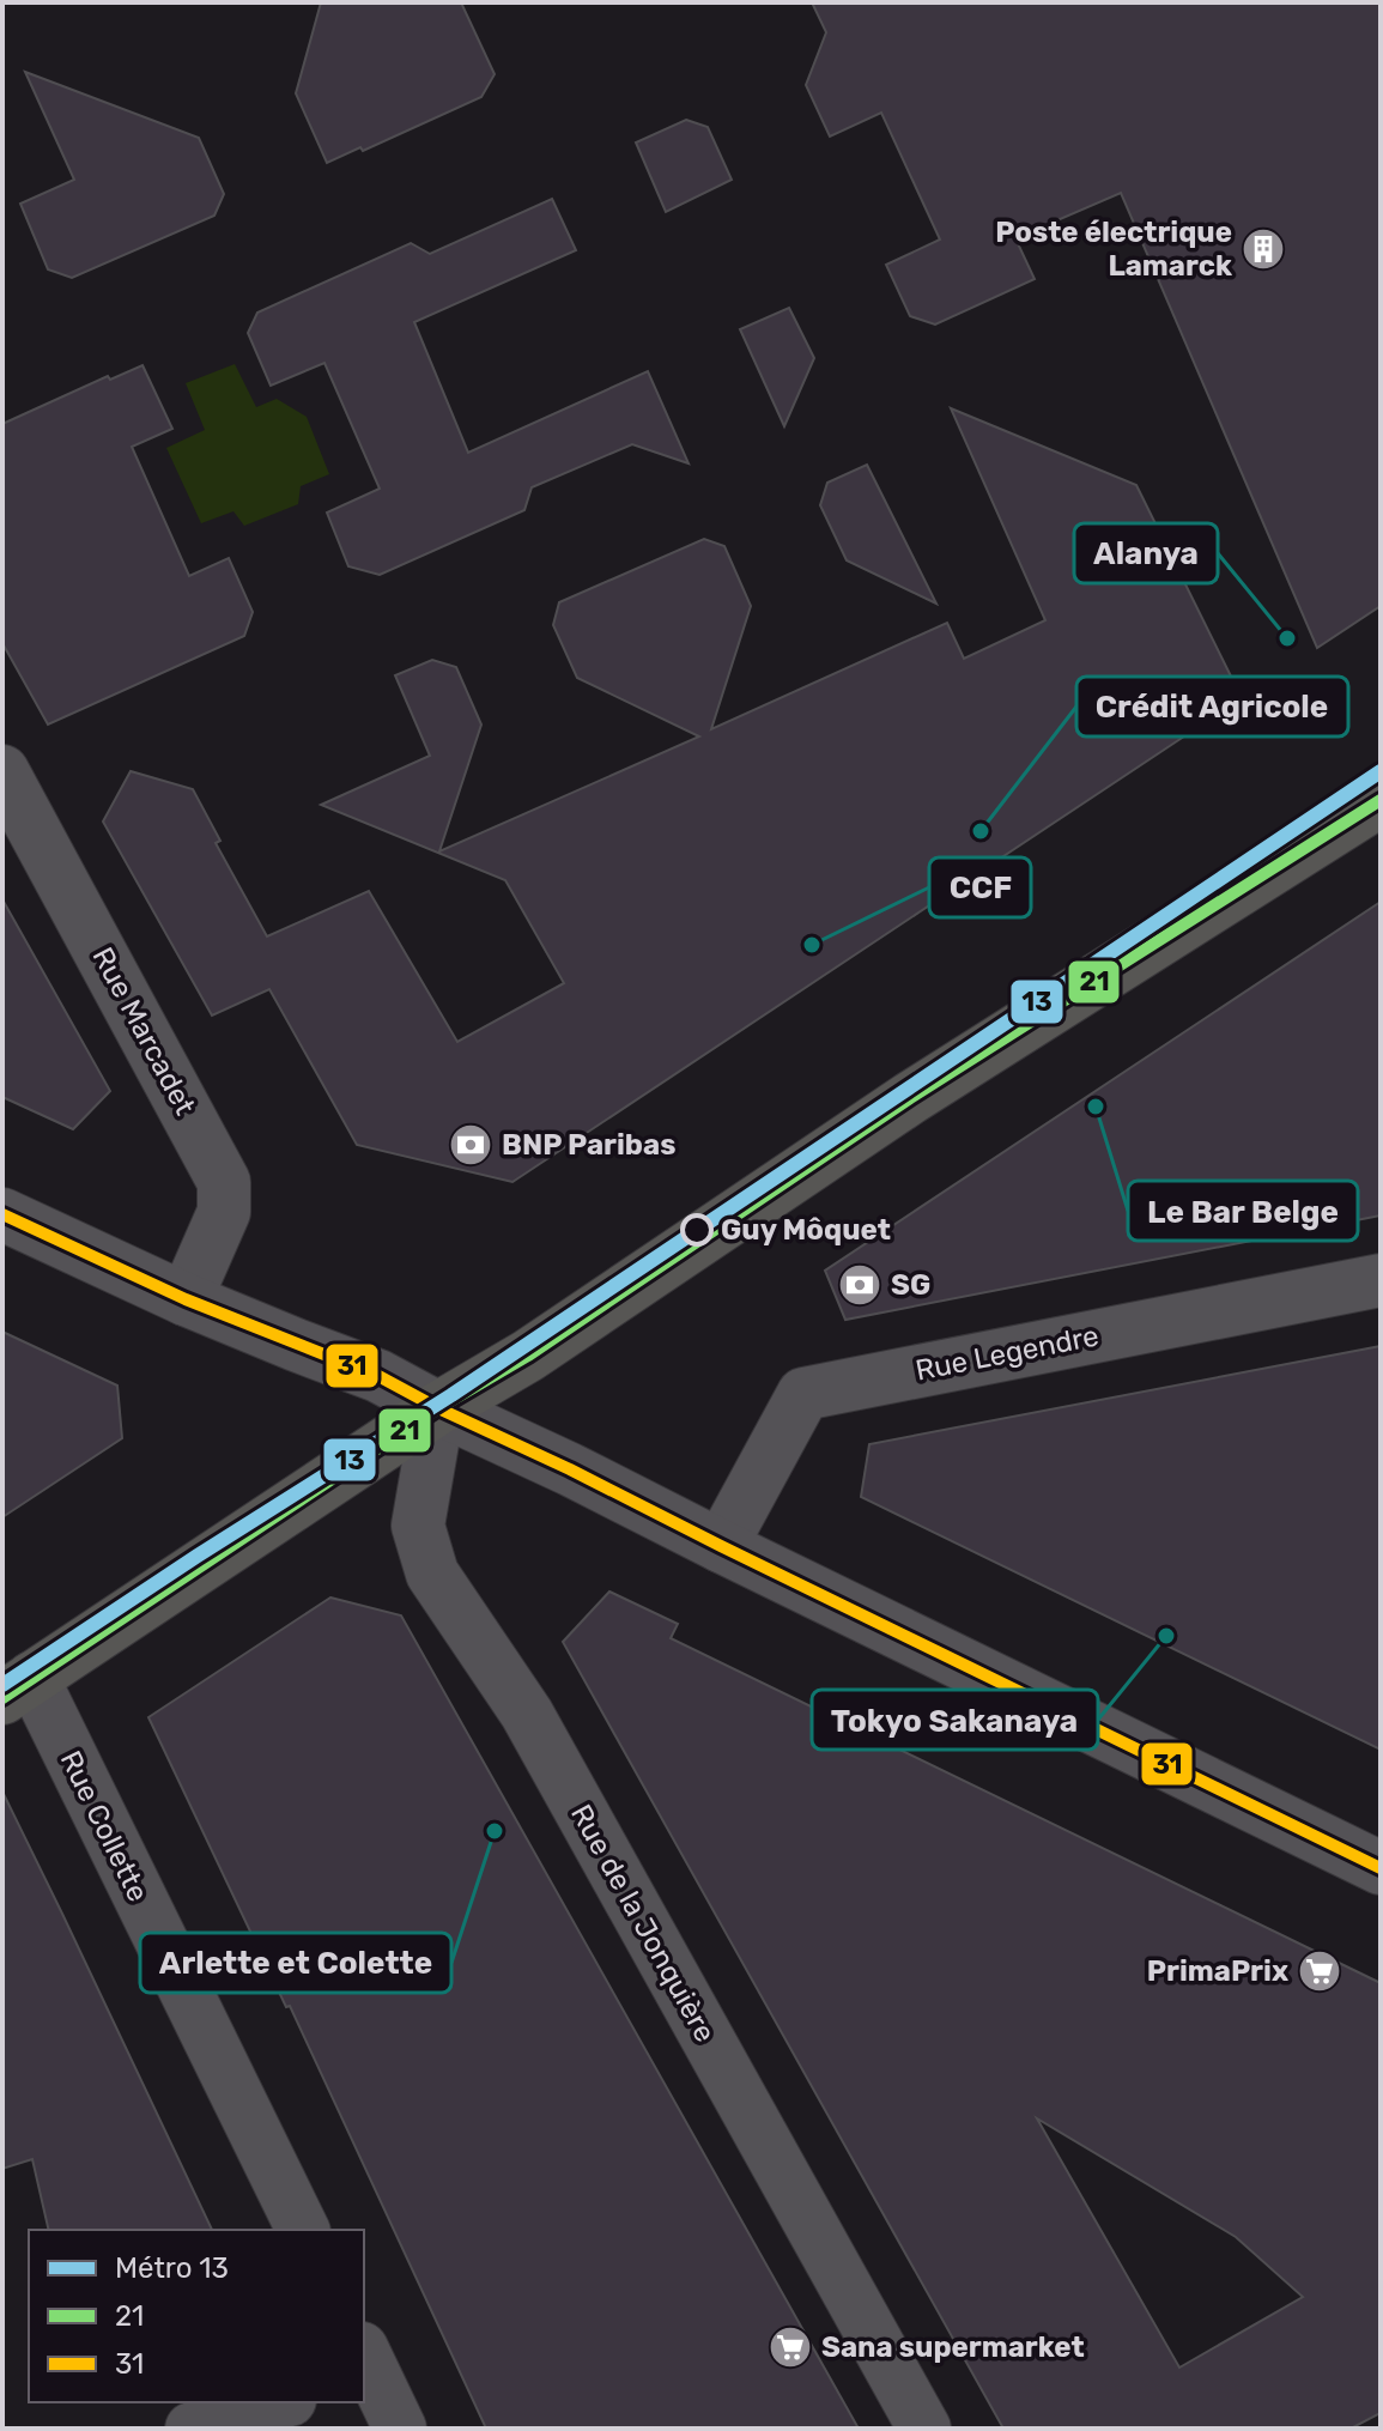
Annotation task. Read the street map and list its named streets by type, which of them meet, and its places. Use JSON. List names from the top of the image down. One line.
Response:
{"streets":{"street":["Rue Marcadet","Rue Legendre","Rue Collette","Rue de la Jonquière"]},"places":{"building":["Poste électrique Lamarck"],"other":["Alanya","Crédit Agricole","CCF","Le Bar Belge","Guy Môquet","Tokyo Sakanaya","Arlette et Colette"],"bank":["BNP Paribas","SG"],"supermarket":["PrimaPrix","Sana supermarket"]},"lines":["metro line 13","transit line 21","transit line 31"],"legend":["Métro 13","21","31"]}
